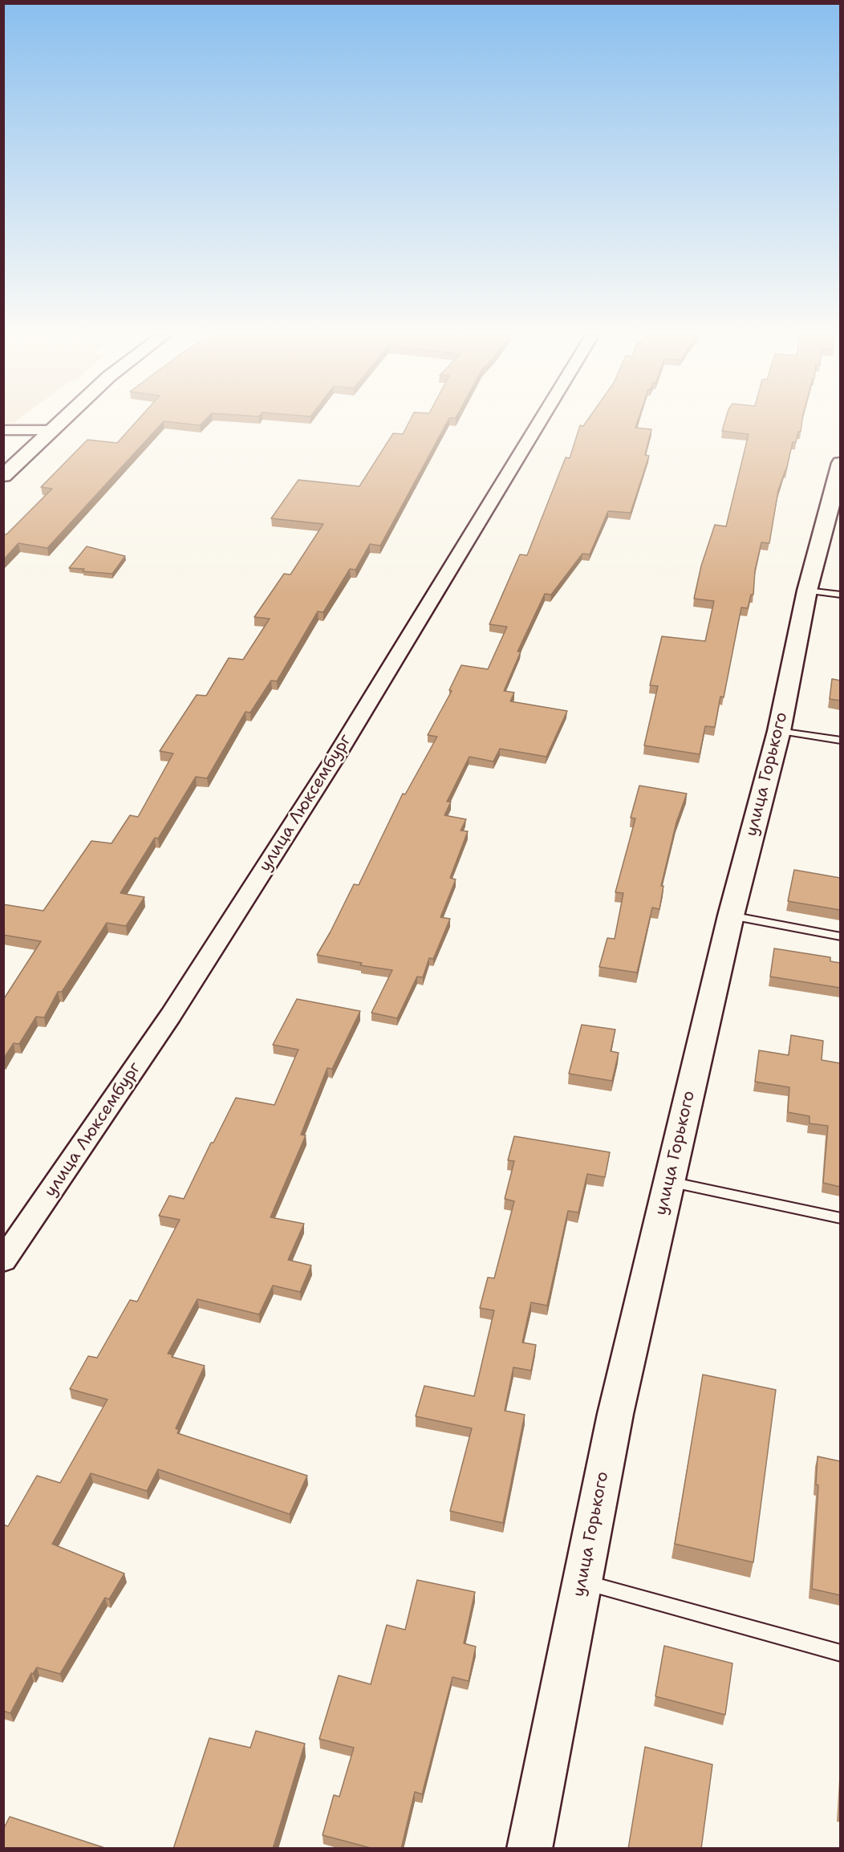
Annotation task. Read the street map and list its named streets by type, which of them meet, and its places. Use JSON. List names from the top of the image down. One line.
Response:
{"streets":{"street":["улица Горького","улица Люксембург"]}}
